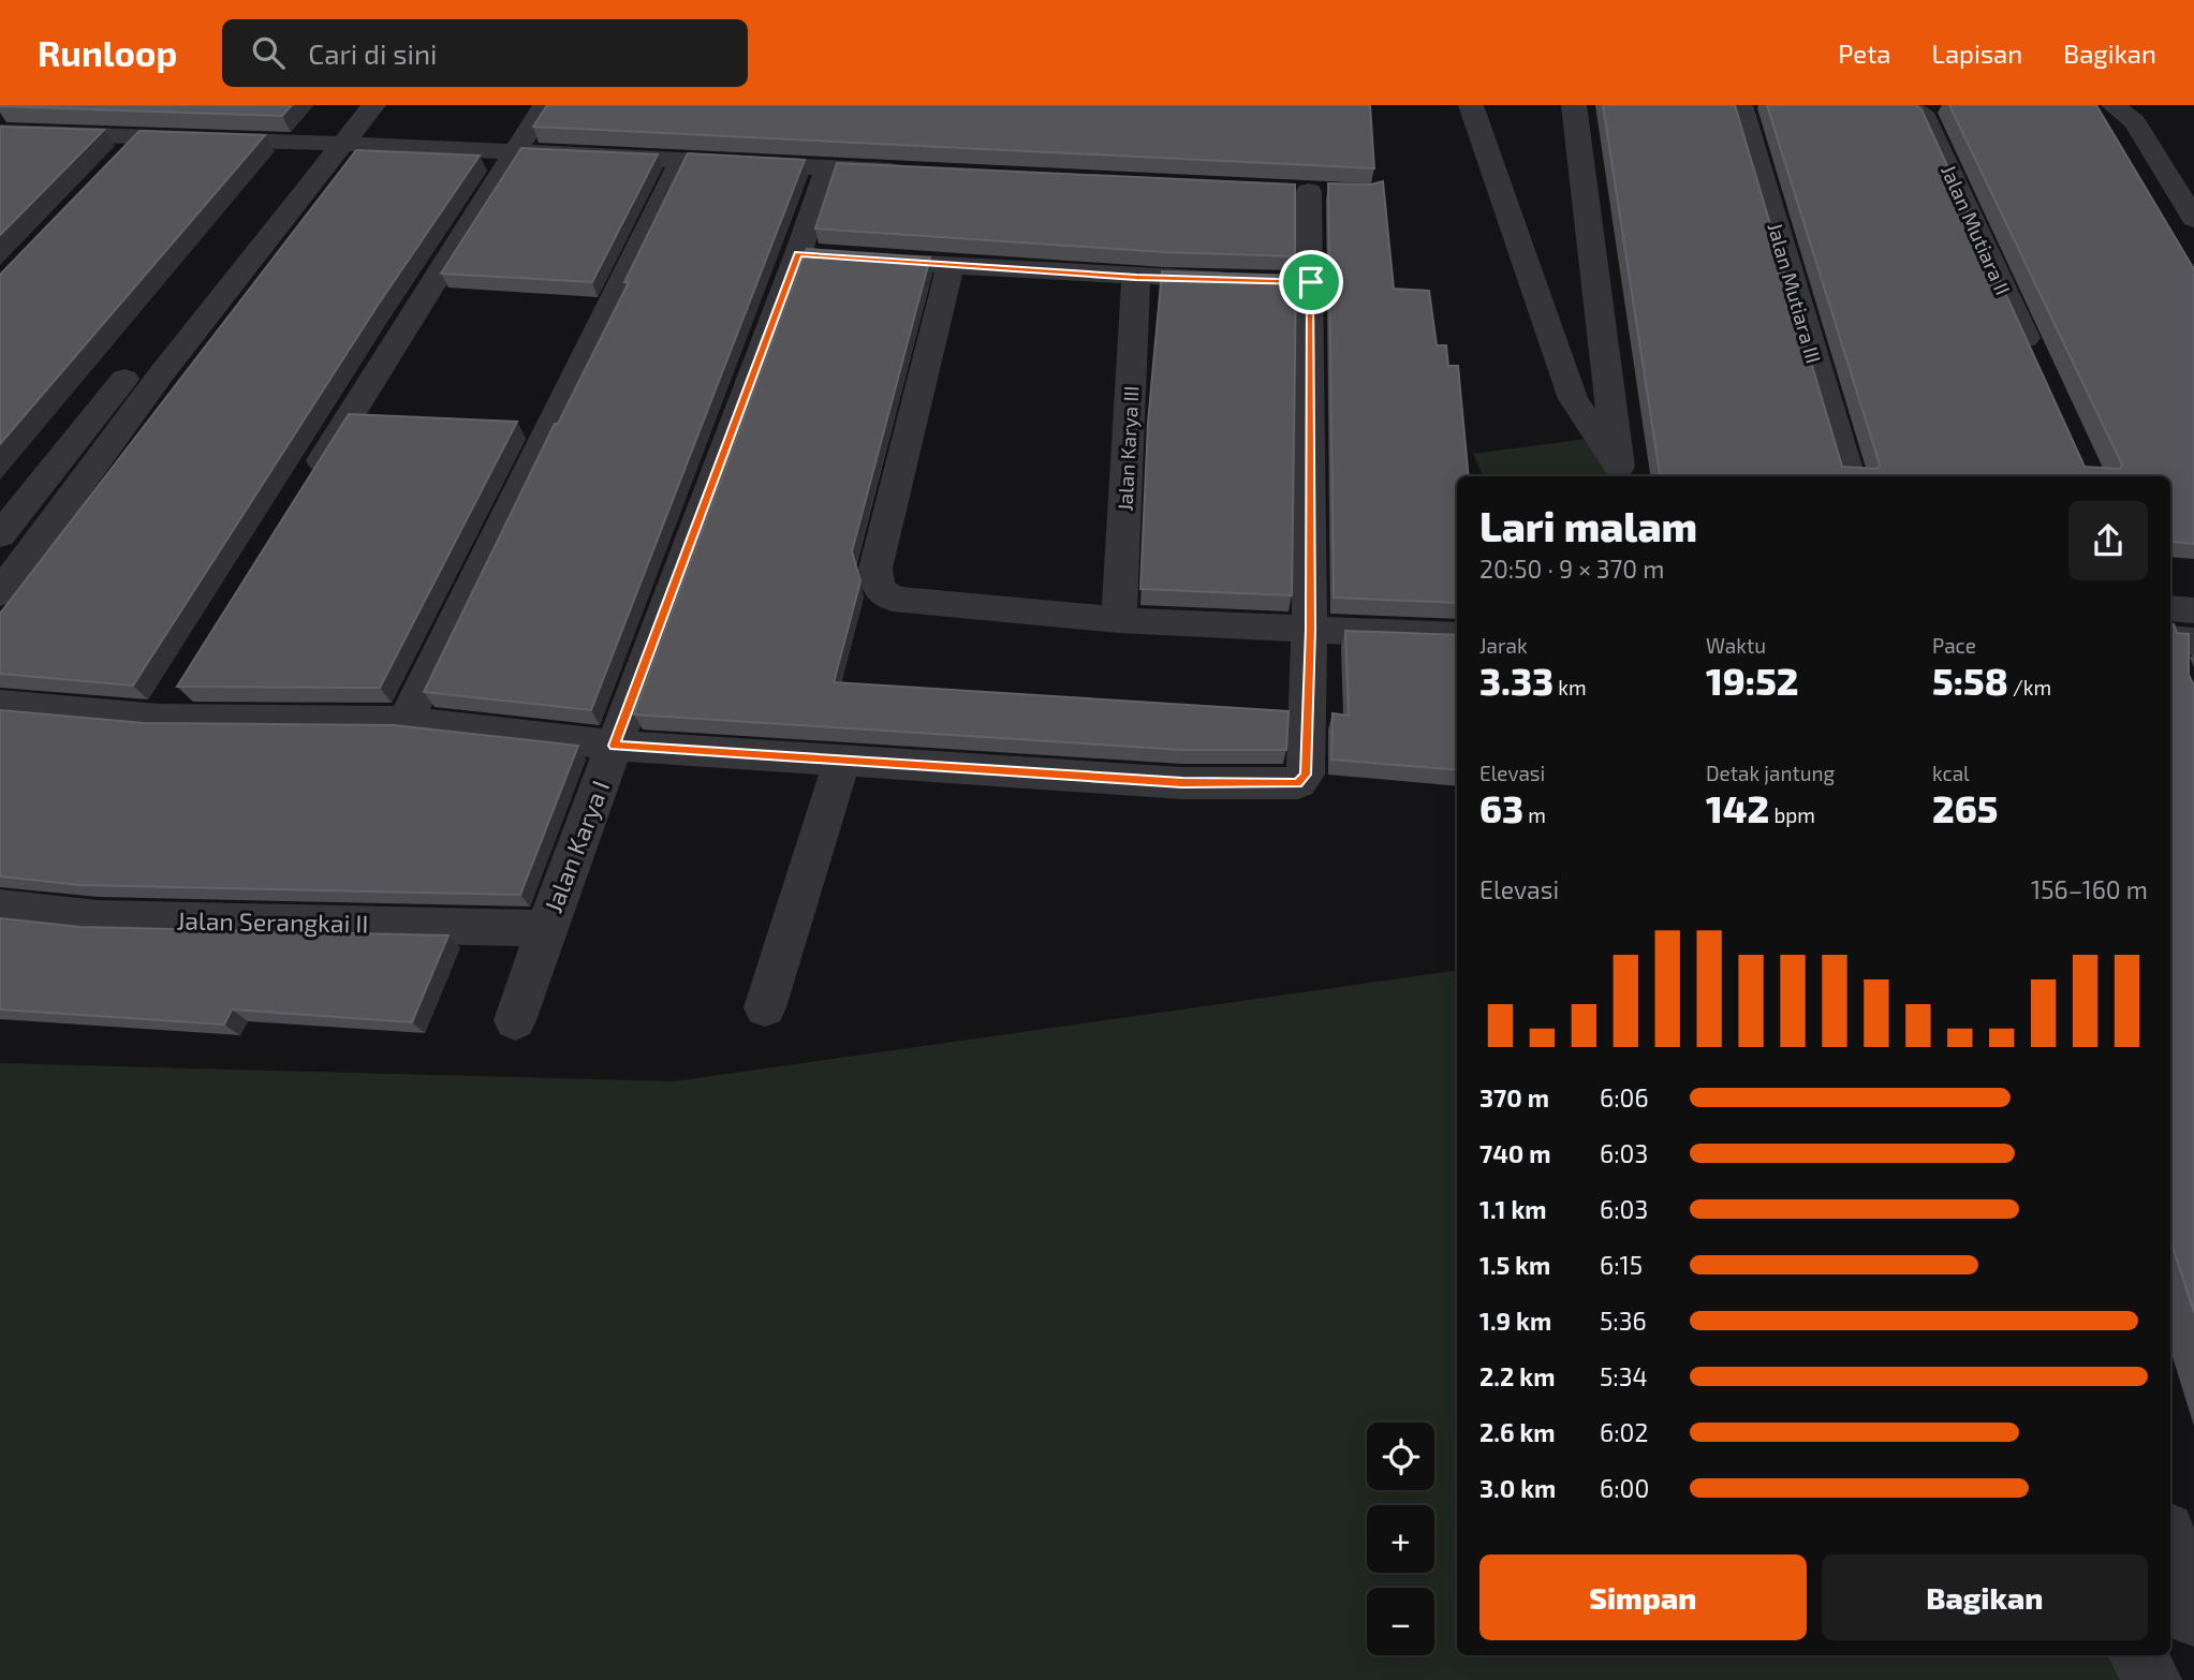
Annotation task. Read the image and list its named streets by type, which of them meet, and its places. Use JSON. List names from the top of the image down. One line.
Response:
{"streets":{"street":["Jalan Mutiara II","Jalan Mutiara III","Jalan Karya III","Jalan Karya I","Jalan Serangkai II"]},"crossings":[["Jalan Karya I","Jalan Serangkai II"]],"page":{"header":"Runloop","search":"Cari di sini","nav":["Peta","Lapisan","Bagikan"],"heading":["Lari malam","20:50 · 9 × 370 m"],"stats":[["Jarak","3.33 km"],["Waktu","19:52"],["Pace","5:58 /km"],["Elevasi","63 m"],["Detak jantung","142 bpm"],["kcal","265"]],"chart":["Elevasi","156–160 m"],"list":[{"name":"370 m","note":"6:06"},{"name":"740 m","note":"6:03"},{"name":"1.1 km","note":"6:03"},{"name":"1.5 km","note":"6:15"},{"name":"1.9 km","note":"5:36"},{"name":"2.2 km","note":"5:34"},{"name":"2.6 km","note":"6:02"},{"name":"3.0 km","note":"6:00"}],"map_buttons":["+","−"],"buttons":["Simpan","Bagikan"]}}
